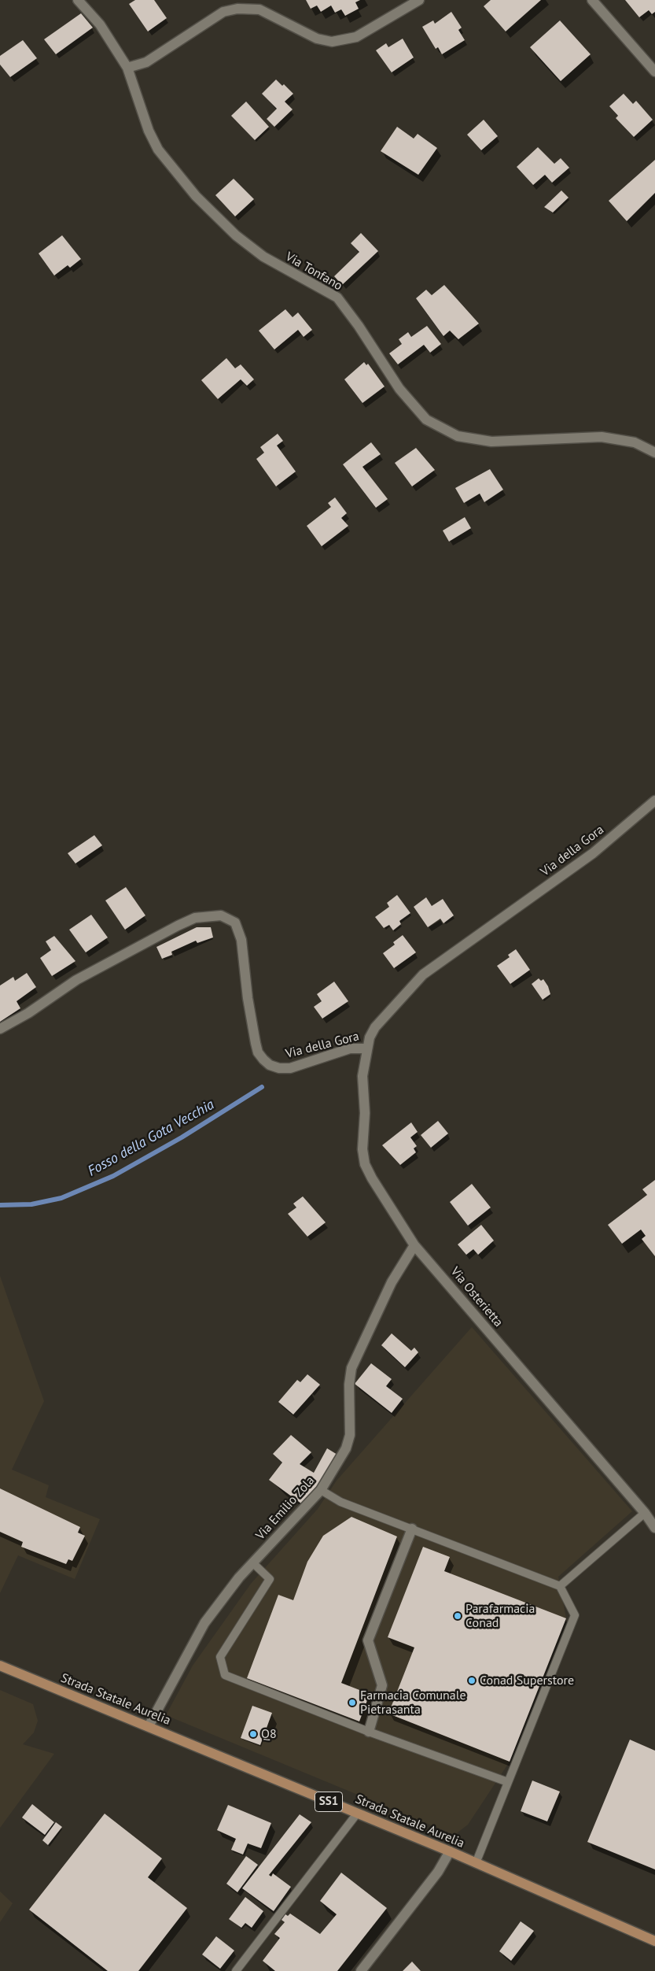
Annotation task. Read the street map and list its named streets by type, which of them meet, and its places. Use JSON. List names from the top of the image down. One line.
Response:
{"streets":{"main road":["Strada Statale Aurelia","SS1"],"street":["Via Tonfano","Via della Gora","Via Osterietta","Via Emilio Zola"]},"crossings":[["Via della Gora","Via Osterietta"],["Via Osterietta","Via Emilio Zola"],["Via Emilio Zola","Strada Statale Aurelia"]],"water":["Fosso della Gota Vecchia"],"places":["Parafarmacia Conad","Conad Superstore","Farmacia Comunale Pietrasanta","Q8"]}
